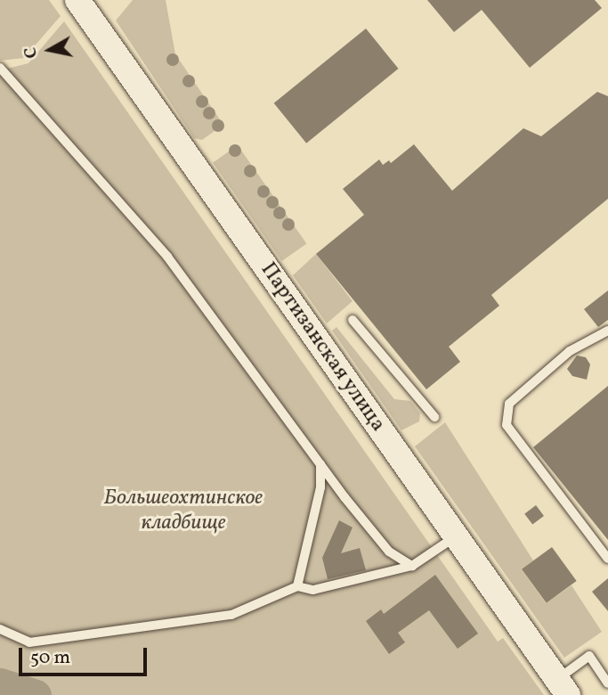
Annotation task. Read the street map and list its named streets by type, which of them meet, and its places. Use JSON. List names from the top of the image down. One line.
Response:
{"streets":{"street":["Партизанская улица"]},"parks":["Большеохтинское кладбище"],"scale_bar":"50 m","north":"left"}
